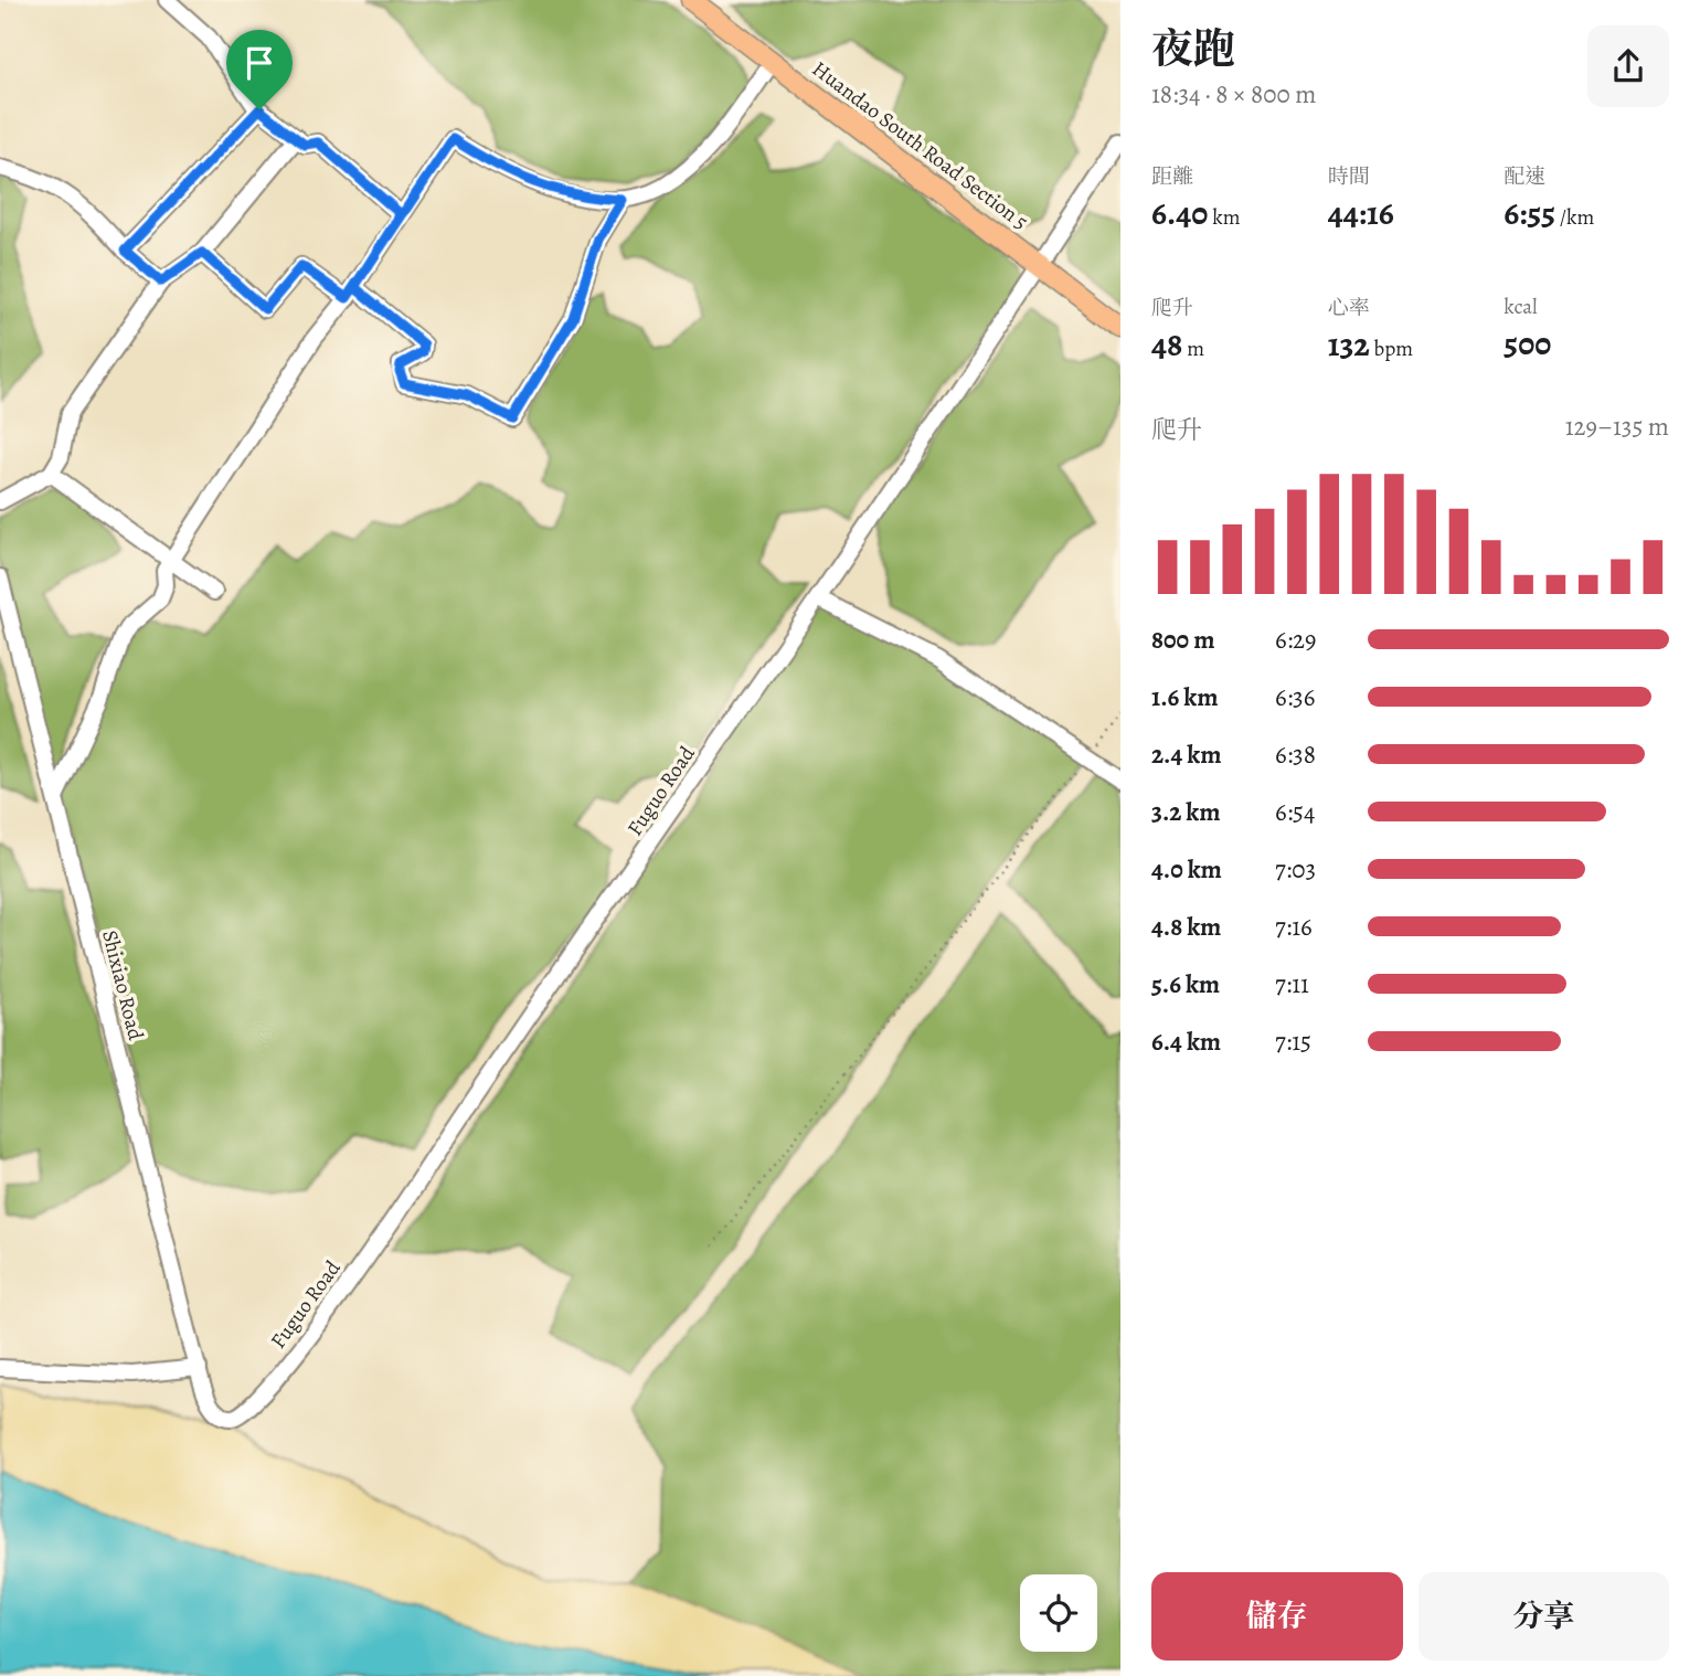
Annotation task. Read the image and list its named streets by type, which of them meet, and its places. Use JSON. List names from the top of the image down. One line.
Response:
{"streets":{"main road":["Huandao South Road Section 5"],"street":["Fuguo Road","Shixiao Road"]},"crossings":[["Huandao South Road Section 5","Fuguo Road"],["Fuguo Road","Shixiao Road"]],"page":{"heading":["夜跑","18:34 · 8 × 800 m"],"stats":[["距離","6.40 km"],["時間","44:16"],["配速","6:55 /km"],["爬升","48 m"],["心率","132 bpm"],["kcal","500"]],"chart":["爬升","129–135 m"],"list":[{"name":"800 m","note":"6:29"},{"name":"1.6 km","note":"6:36"},{"name":"2.4 km","note":"6:38"},{"name":"3.2 km","note":"6:54"},{"name":"4.0 km","note":"7:03"},{"name":"4.8 km","note":"7:16"},{"name":"5.6 km","note":"7:11"},{"name":"6.4 km","note":"7:15"}],"buttons":["儲存","分享"]}}
